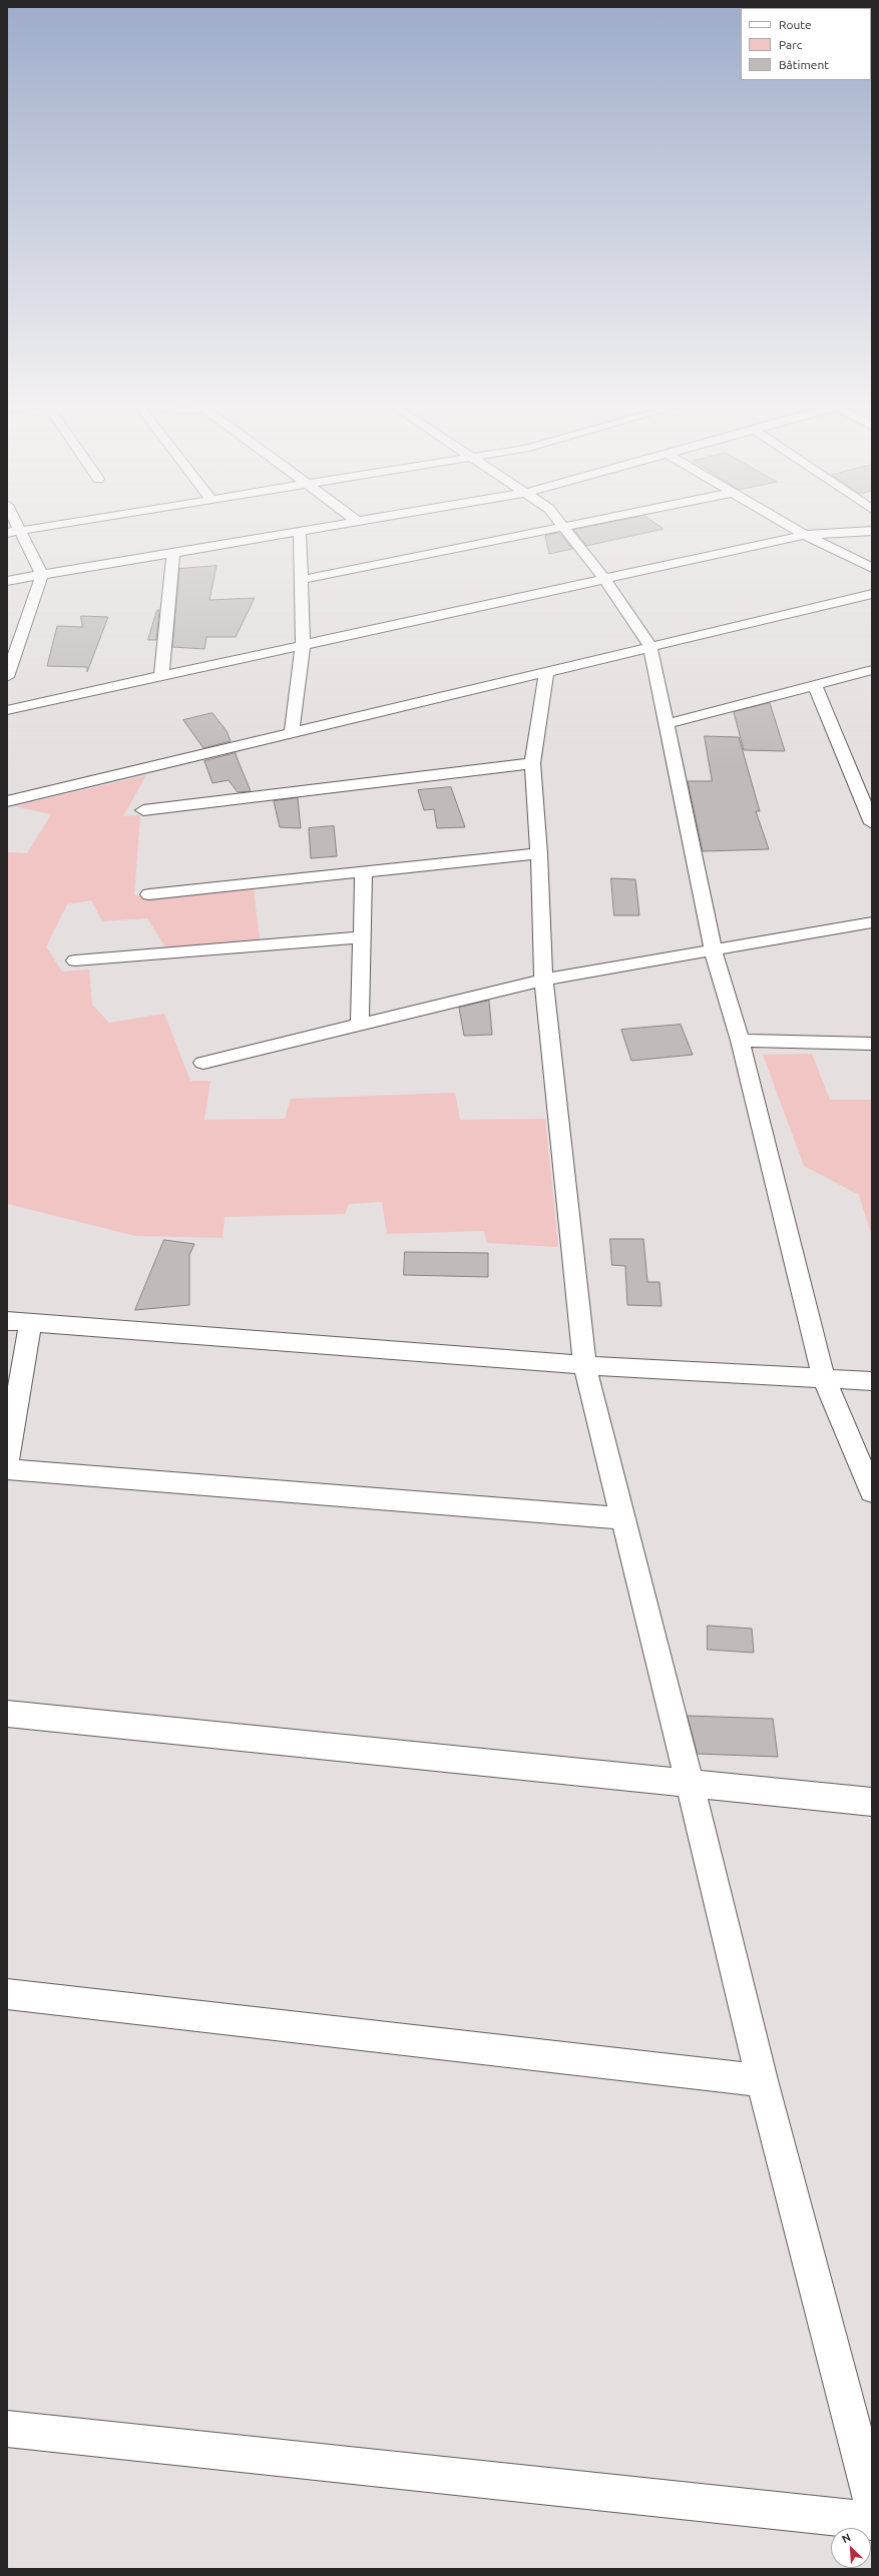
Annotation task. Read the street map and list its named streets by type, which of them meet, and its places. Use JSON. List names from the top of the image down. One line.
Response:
{"legend":["Route","Parc","Bâtiment"],"north":"top left"}
